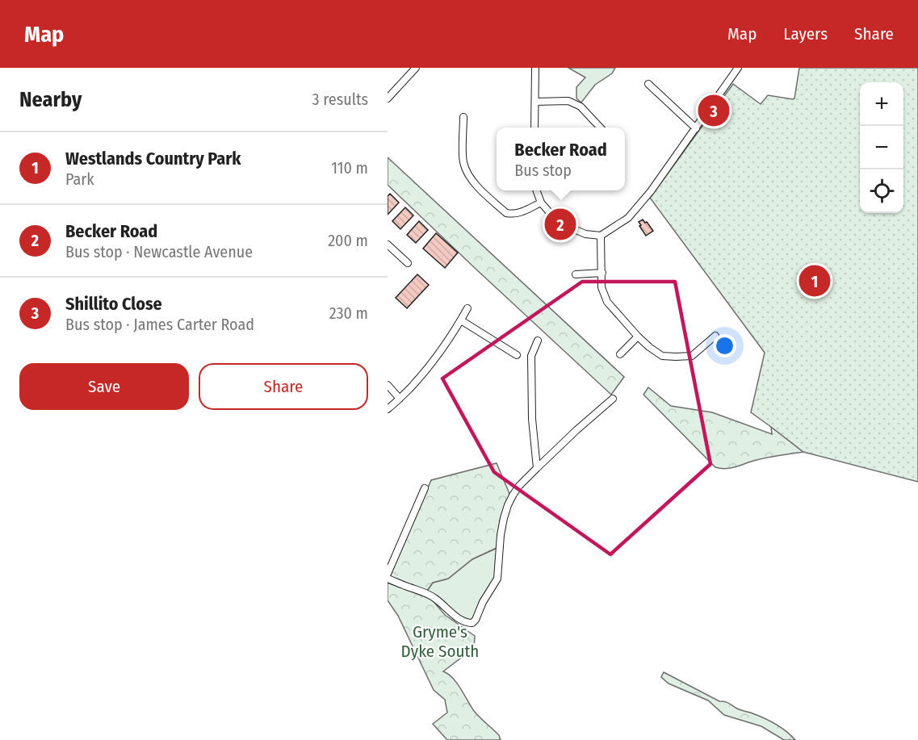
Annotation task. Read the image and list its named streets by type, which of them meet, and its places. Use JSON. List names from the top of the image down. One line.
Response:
{"parks":["Gryme's Dyke South"],"page":{"header":"Map","nav":["Map","Layers","Share"],"heading":["Nearby","3 results"],"map_buttons":["+","−"],"pins":["3","2","1"],"popup":["Becker Road","Bus stop"],"list":[{"mark":"1","name":"Westlands Country Park","note":"Park","value":"110 m"},{"mark":"2","name":"Becker Road","note":"Bus stop · Newcastle Avenue","value":"200 m"},{"mark":"3","name":"Shillito Close","note":"Bus stop · James Carter Road","value":"230 m"}],"buttons":["Save","Share"]}}
